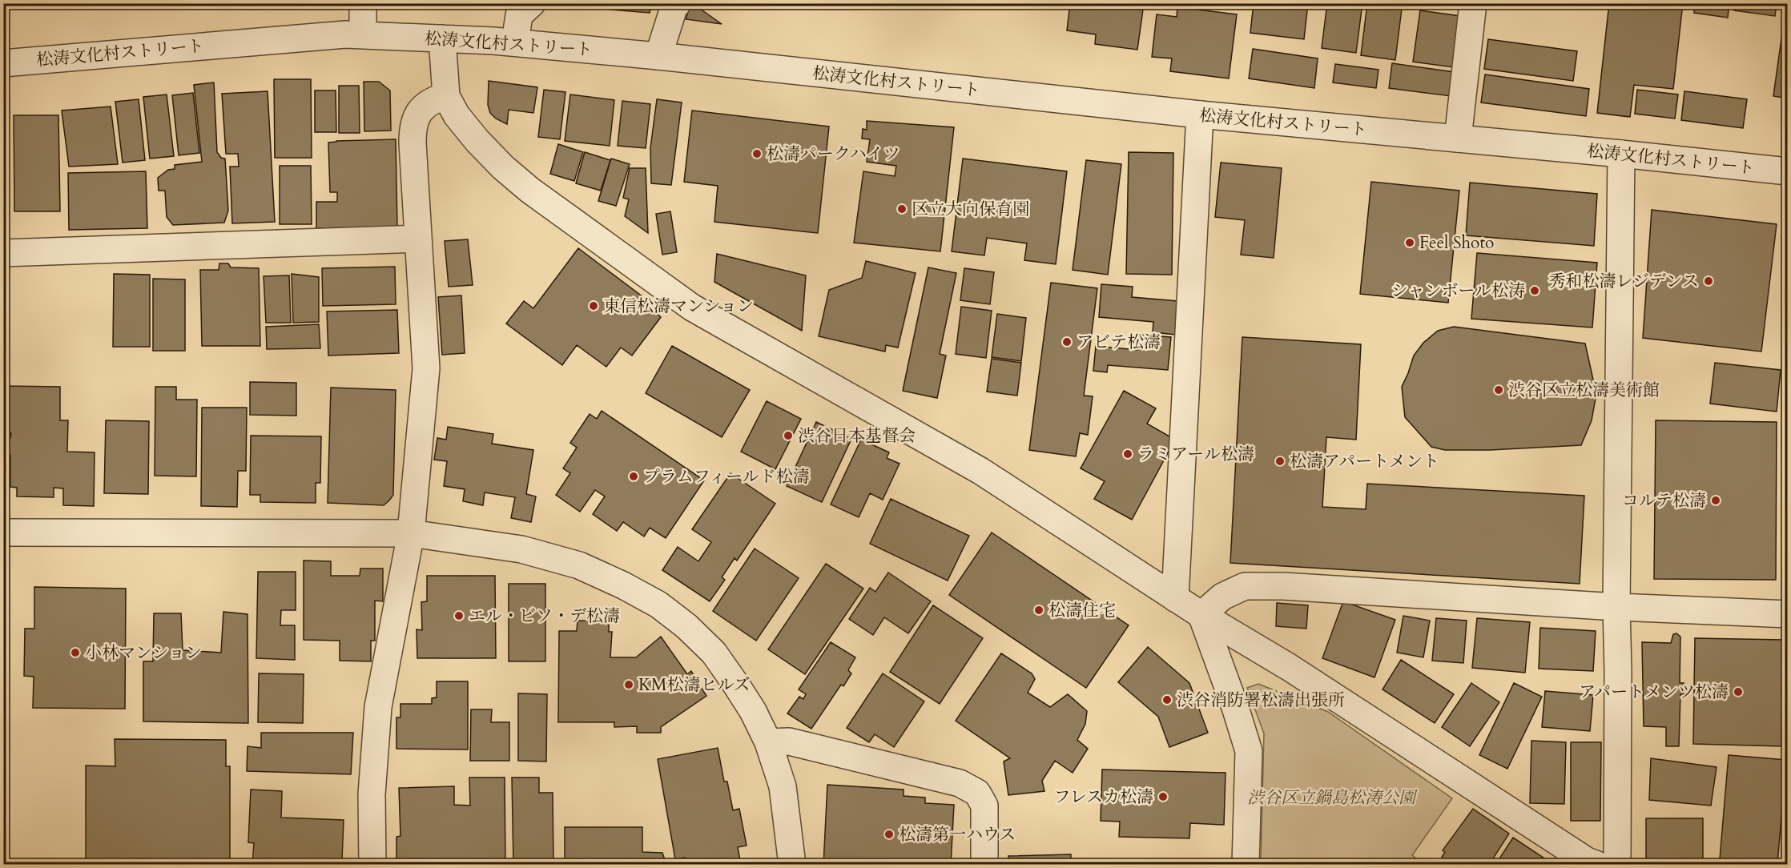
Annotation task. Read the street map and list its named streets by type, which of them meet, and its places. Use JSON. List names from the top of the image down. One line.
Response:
{"streets":{"street":["松涛文化村ストリート"]},"parks":["渋谷区立鍋島松涛公園"],"places":["松濤パークハイツ","区立大向保育園","Feel Shoto","秀和松濤レジデンス","シャンボール松涛","東信松濤マンション","アビテ松濤","渋谷区立松濤美術館","渋谷日本基督会","ラミアール松濤","松濤アパートメント","プラムフィールド松濤","コルテ松濤","松濤住宅","エル・ビソ・デ松濤","小林マンション","KM松濤ヒルズ","アパートメンツ松濤","渋谷消防署松濤出張所","フレスカ松濤","松濤第一ハウス"]}
